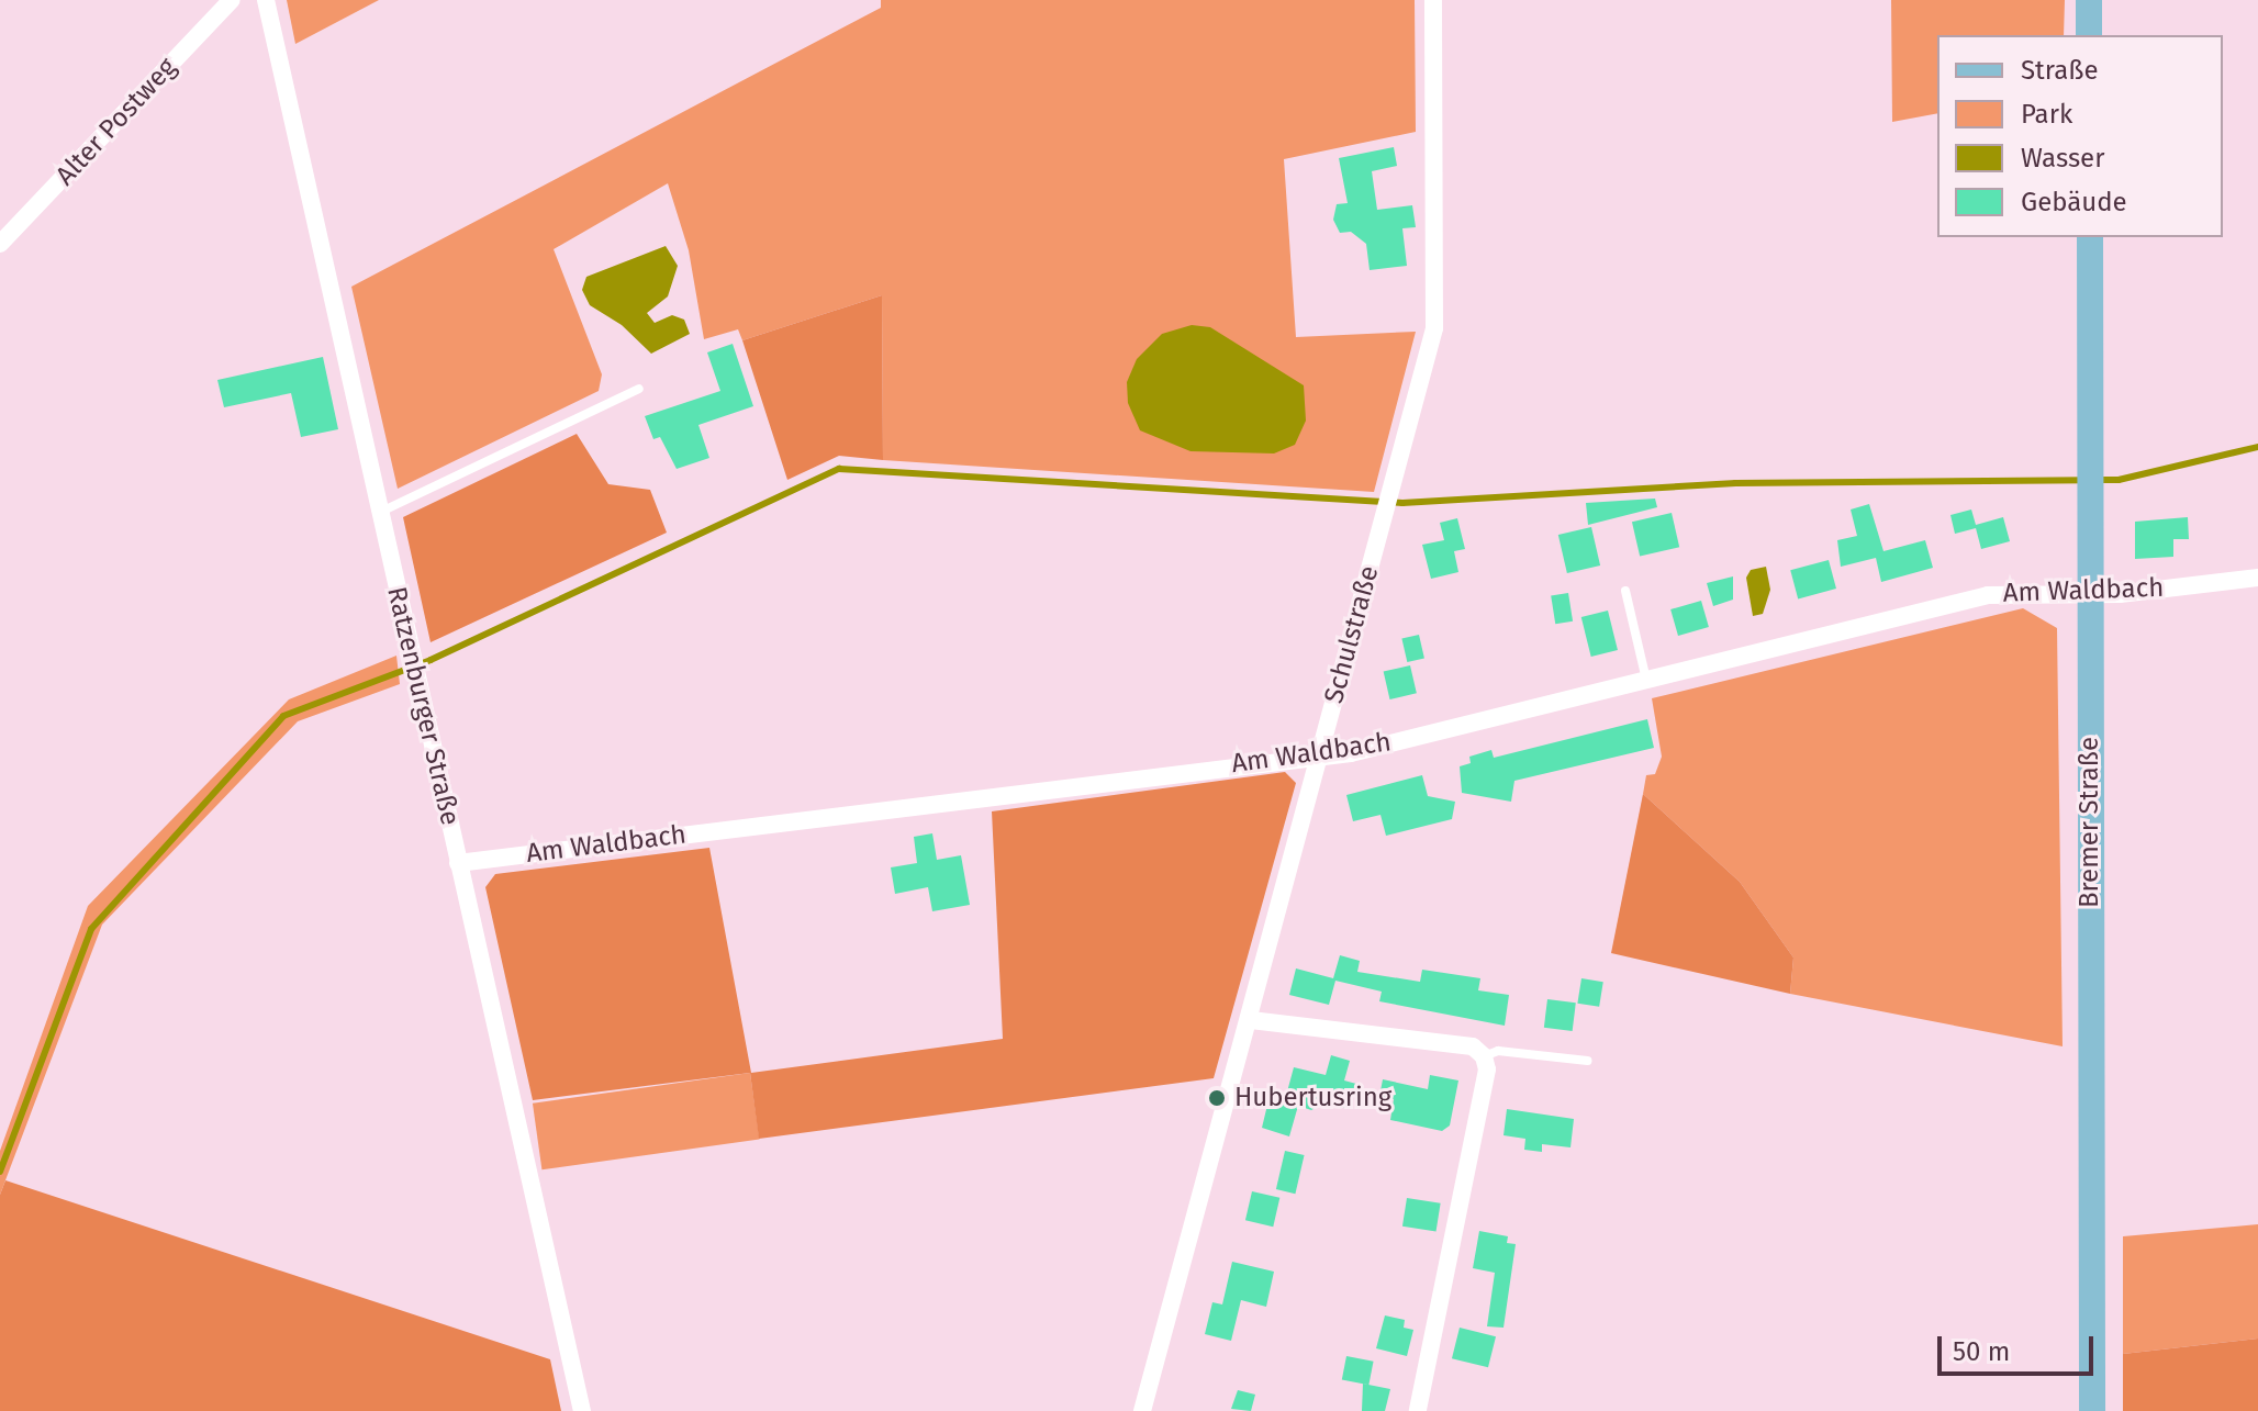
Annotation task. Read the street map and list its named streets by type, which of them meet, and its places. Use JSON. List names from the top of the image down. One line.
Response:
{"streets":{"main road":["Bremer Straße"],"street":["Alter Postweg","Am Waldbach","Schulstraße","Ratzenburger Straße"]},"crossings":[["Am Waldbach","Schulstraße"],["Am Waldbach","Ratzenburger Straße"],["Am Waldbach","Bremer Straße"]],"places":["Hubertusring"],"legend":["Straße","Park","Wasser","Gebäude"],"scale_bar":"50 m"}
